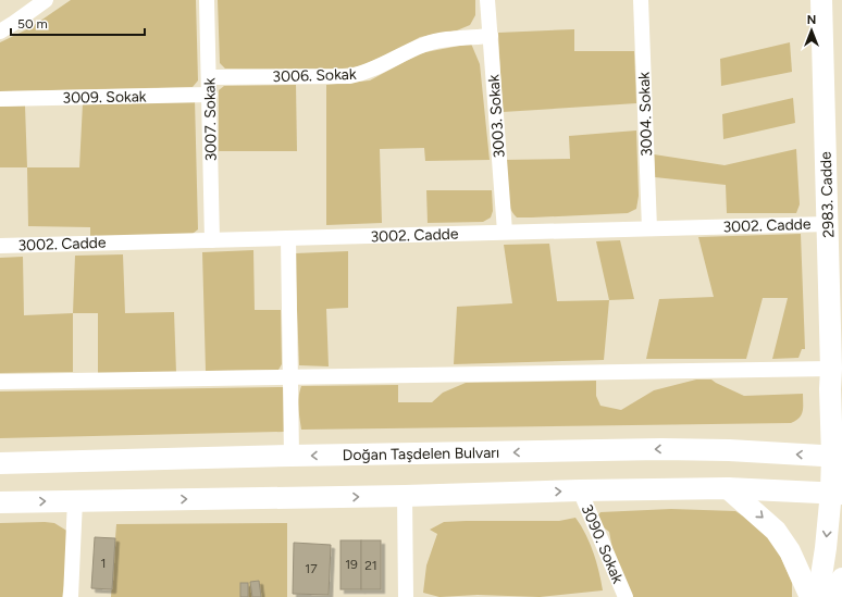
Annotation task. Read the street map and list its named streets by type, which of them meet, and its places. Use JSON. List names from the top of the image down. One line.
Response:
{"streets":{"main road":["2983. Cadde","Doğan Taşdelen Bulvarı"],"street":["3006. Sokak","3009. Sokak","3004. Sokak","3003. Sokak","3007. Sokak","3002. Cadde","3090. Sokak"]},"crossings":[["3006. Sokak","3003. Sokak"],["3006. Sokak","3007. Sokak"],["3009. Sokak","3007. Sokak"],["3004. Sokak","3002. Cadde"],["3003. Sokak","3002. Cadde"],["3007. Sokak","3002. Cadde"],["2983. Cadde","3002. Cadde"],["2983. Cadde","Doğan Taşdelen Bulvarı"]],"house_numbers":["1","19","21","17"],"scale_bar":"50 m","north":"top"}
